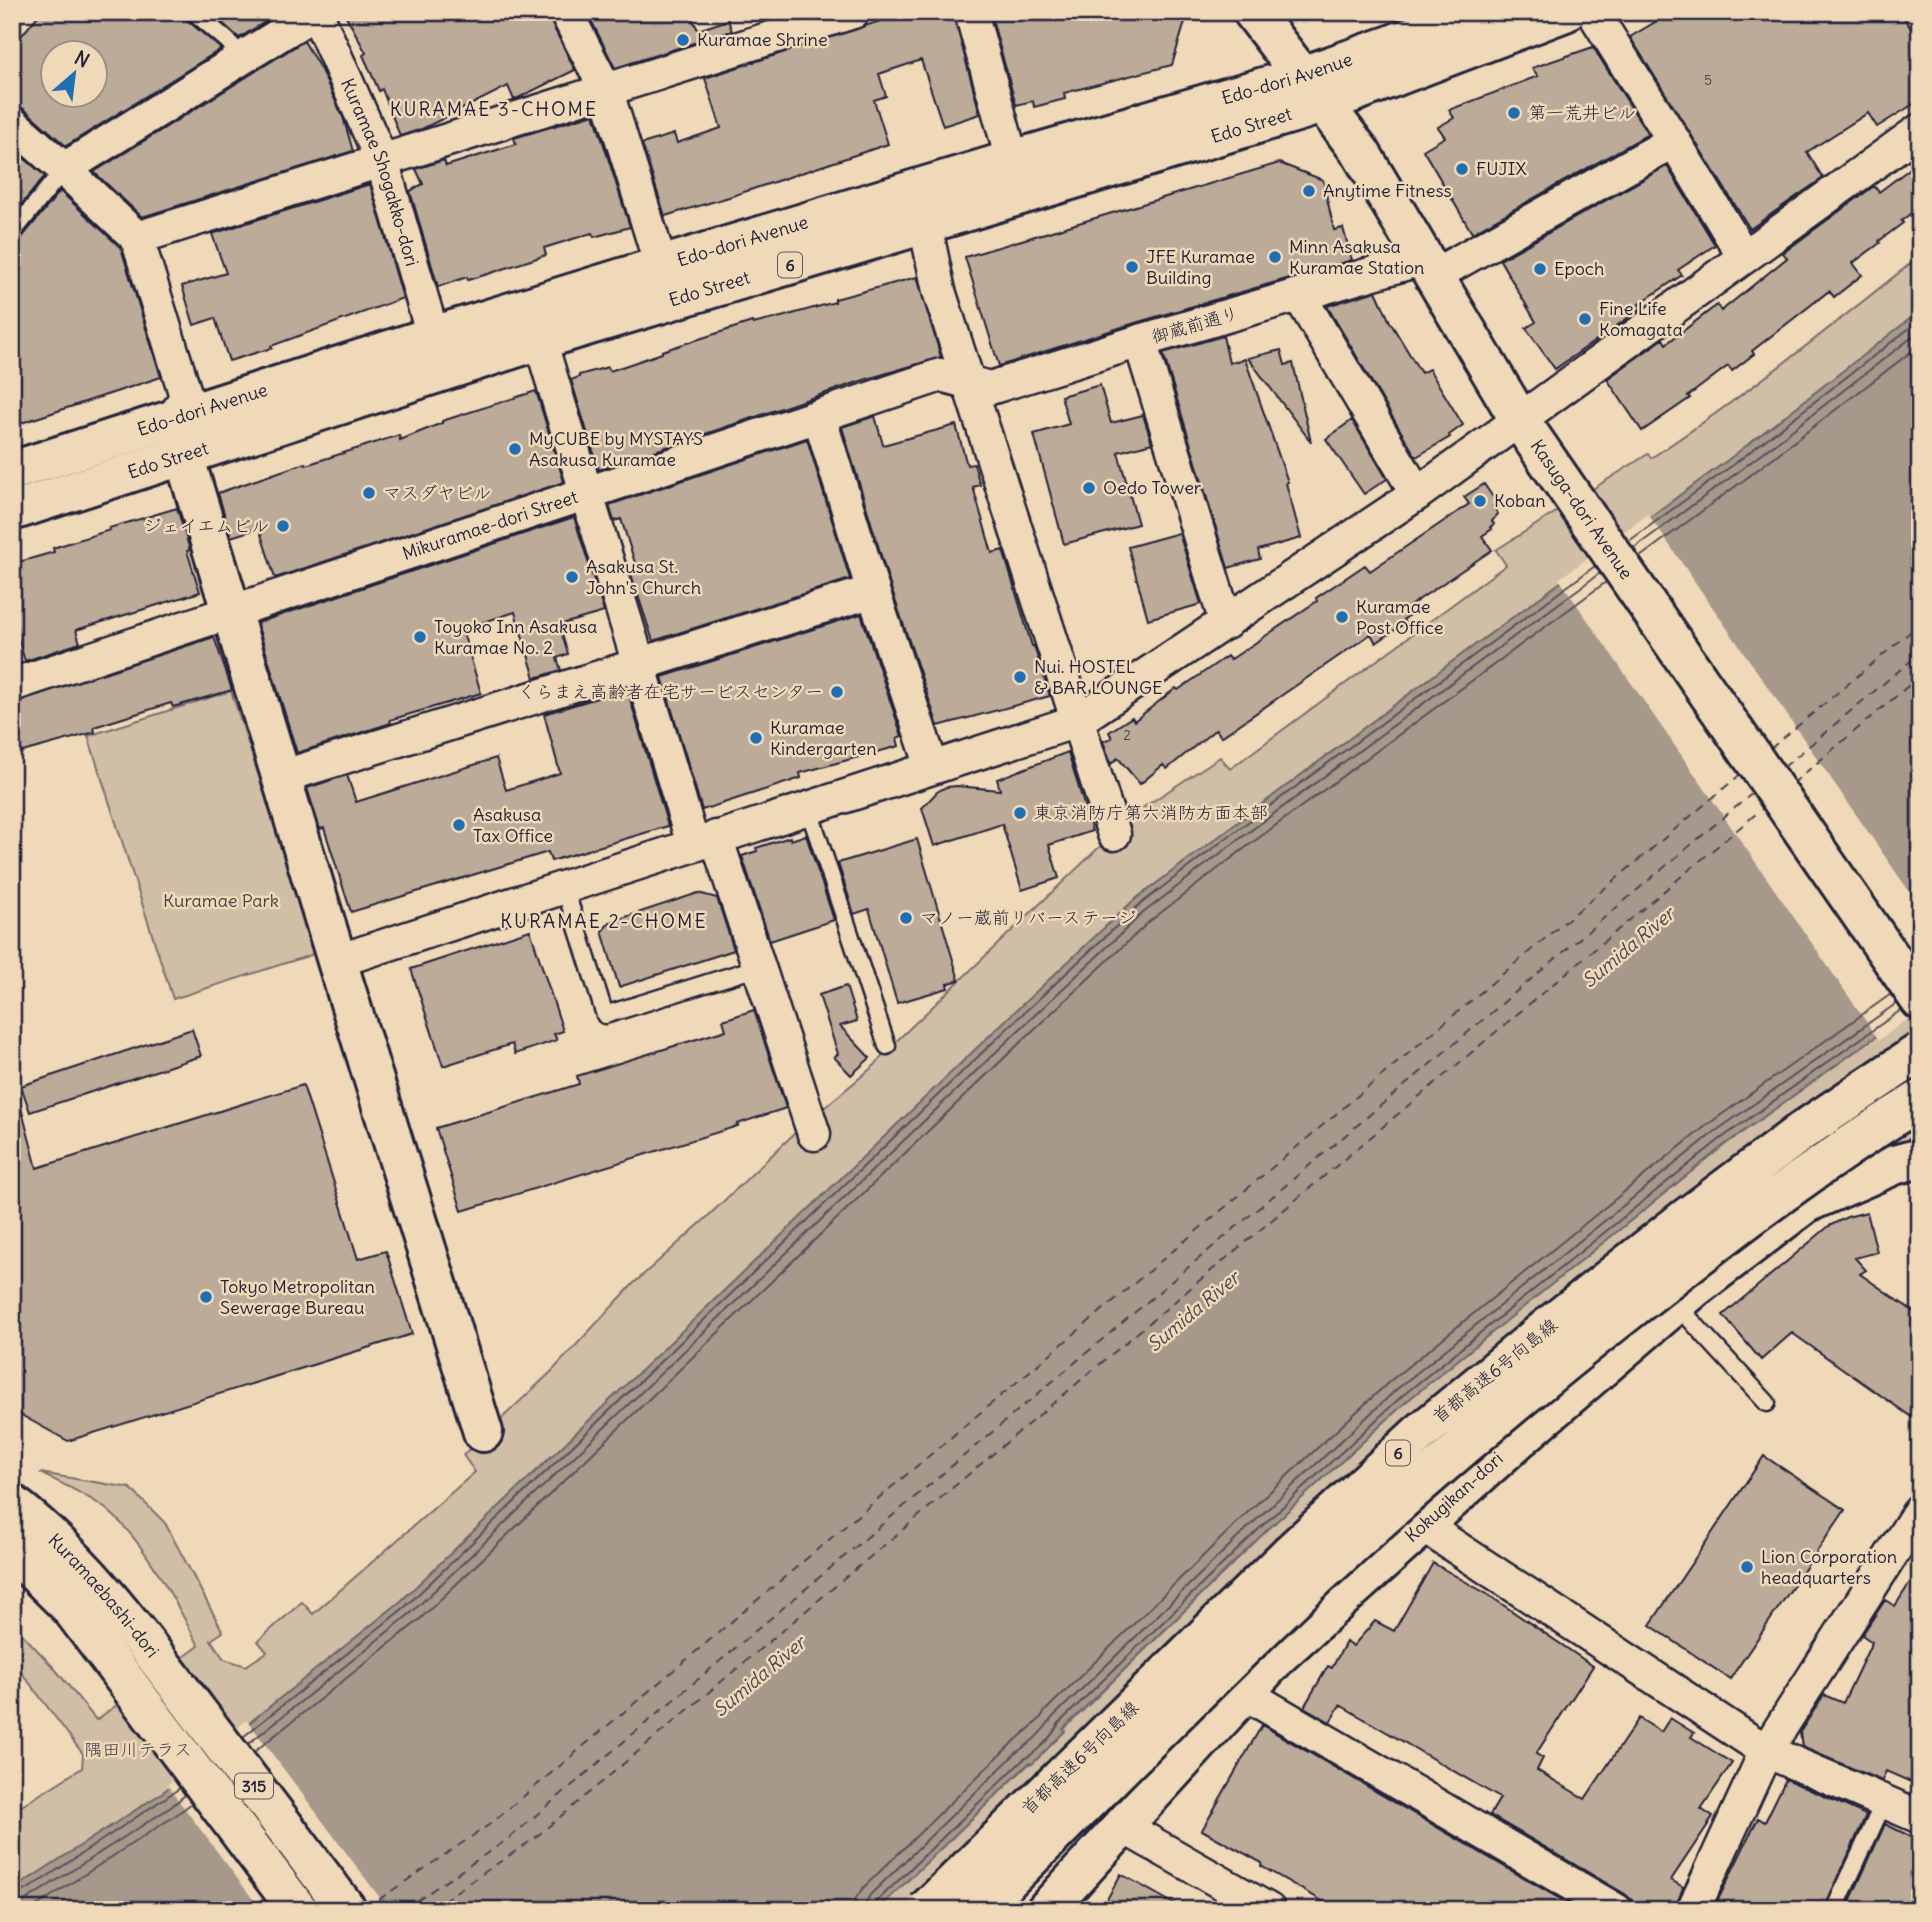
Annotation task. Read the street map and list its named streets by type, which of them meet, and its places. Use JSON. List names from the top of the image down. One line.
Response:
{"streets":{"main road":["Edo-dori Avenue","Edo Street","6","Kasuga-dori Avenue","首都高速6号向島線","Kokugikan-dori","Kuramaebashi-dori","315"],"street":["Kuramae Shogakko-dori","御蔵前通り","Mikuramae-dori Street"]},"crossings":[["Edo-dori Avenue","Edo Street"],["Edo-dori Avenue","Kuramae Shogakko-dori"],["Edo-dori Avenue","Kasuga-dori Avenue"],["Edo Street","Kasuga-dori Avenue"],["6","首都高速6号向島線"],["御蔵前通り","Kasuga-dori Avenue"],["御蔵前通り","Mikuramae-dori Street"]],"districts":["KURAMAE 3-CHOME","KURAMAE 2-CHOME"],"water":["Sumida River"],"parks":["Kuramae Park","隅田川テラス"],"places":["Kuramae Shrine","第一荒井ビル","FUJIX","Anytime Fitness","Minn Asakusa Kuramae Station","JFE Kuramae Building","Epoch","Fine Life Komagata","MyCUBE by MYSTAYS Asakusa Kuramae","Oedo Tower","マスダヤビル","Koban","ジェイエムビル","Asakusa St. John's Church","Kuramae Post Office","Toyoko Inn Asakusa Kuramae No. 2","Nui. HOSTEL & BAR LOUNGE","くらまえ高齢者在宅サービスセンター","Kuramae Kindergarten","東京消防庁第六消防方面本部","Asakusa Tax Office","マノー蔵前リバーステージ","Tokyo Metropolitan Sewerage Bureau","Lion Corporation headquarters"],"house_numbers":["5","2"],"north":"top right"}
